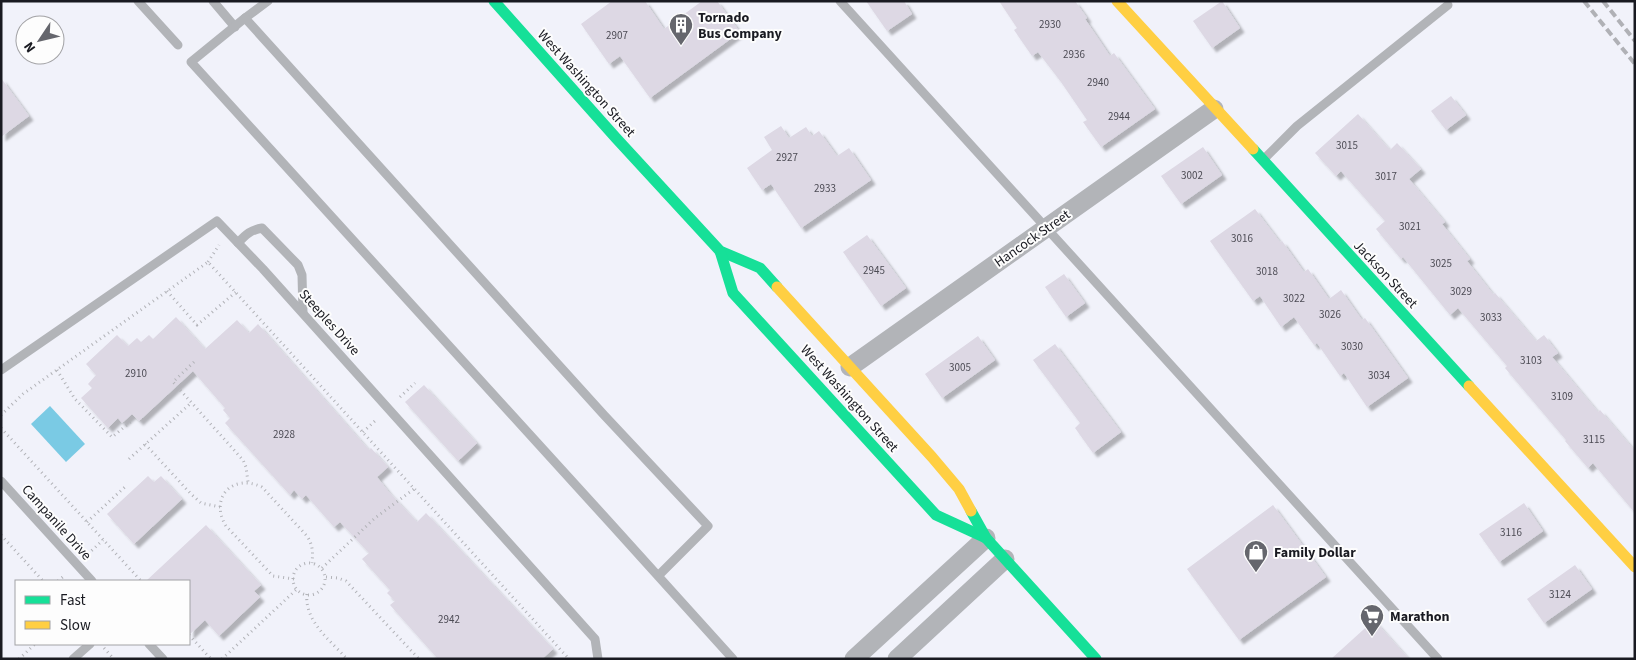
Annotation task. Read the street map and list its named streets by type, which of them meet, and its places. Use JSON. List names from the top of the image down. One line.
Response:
{"streets":{"main road":["West Washington Street","Jackson Street"],"street":["Hancock Street"],"lane":["Steeples Drive","Campanile Drive"]},"crossings":[["West Washington Street","Hancock Street"],["Hancock Street","Jackson Street"]],"places":{"building":["Tornado Bus Company"],"shop":["Family Dollar"],"supermarket":["Marathon"]},"house_numbers":["2930","2907","2936","2940","2944","3015","2927","3002","3017","2933","3021","3016","3025","2945","3018","3029","3022","3026","3033","3030","3103","3005","2910","3034","3109","2928","3115","3116","3124","2942"],"legend":["Fast","Slow"],"north":"bottom left"}
